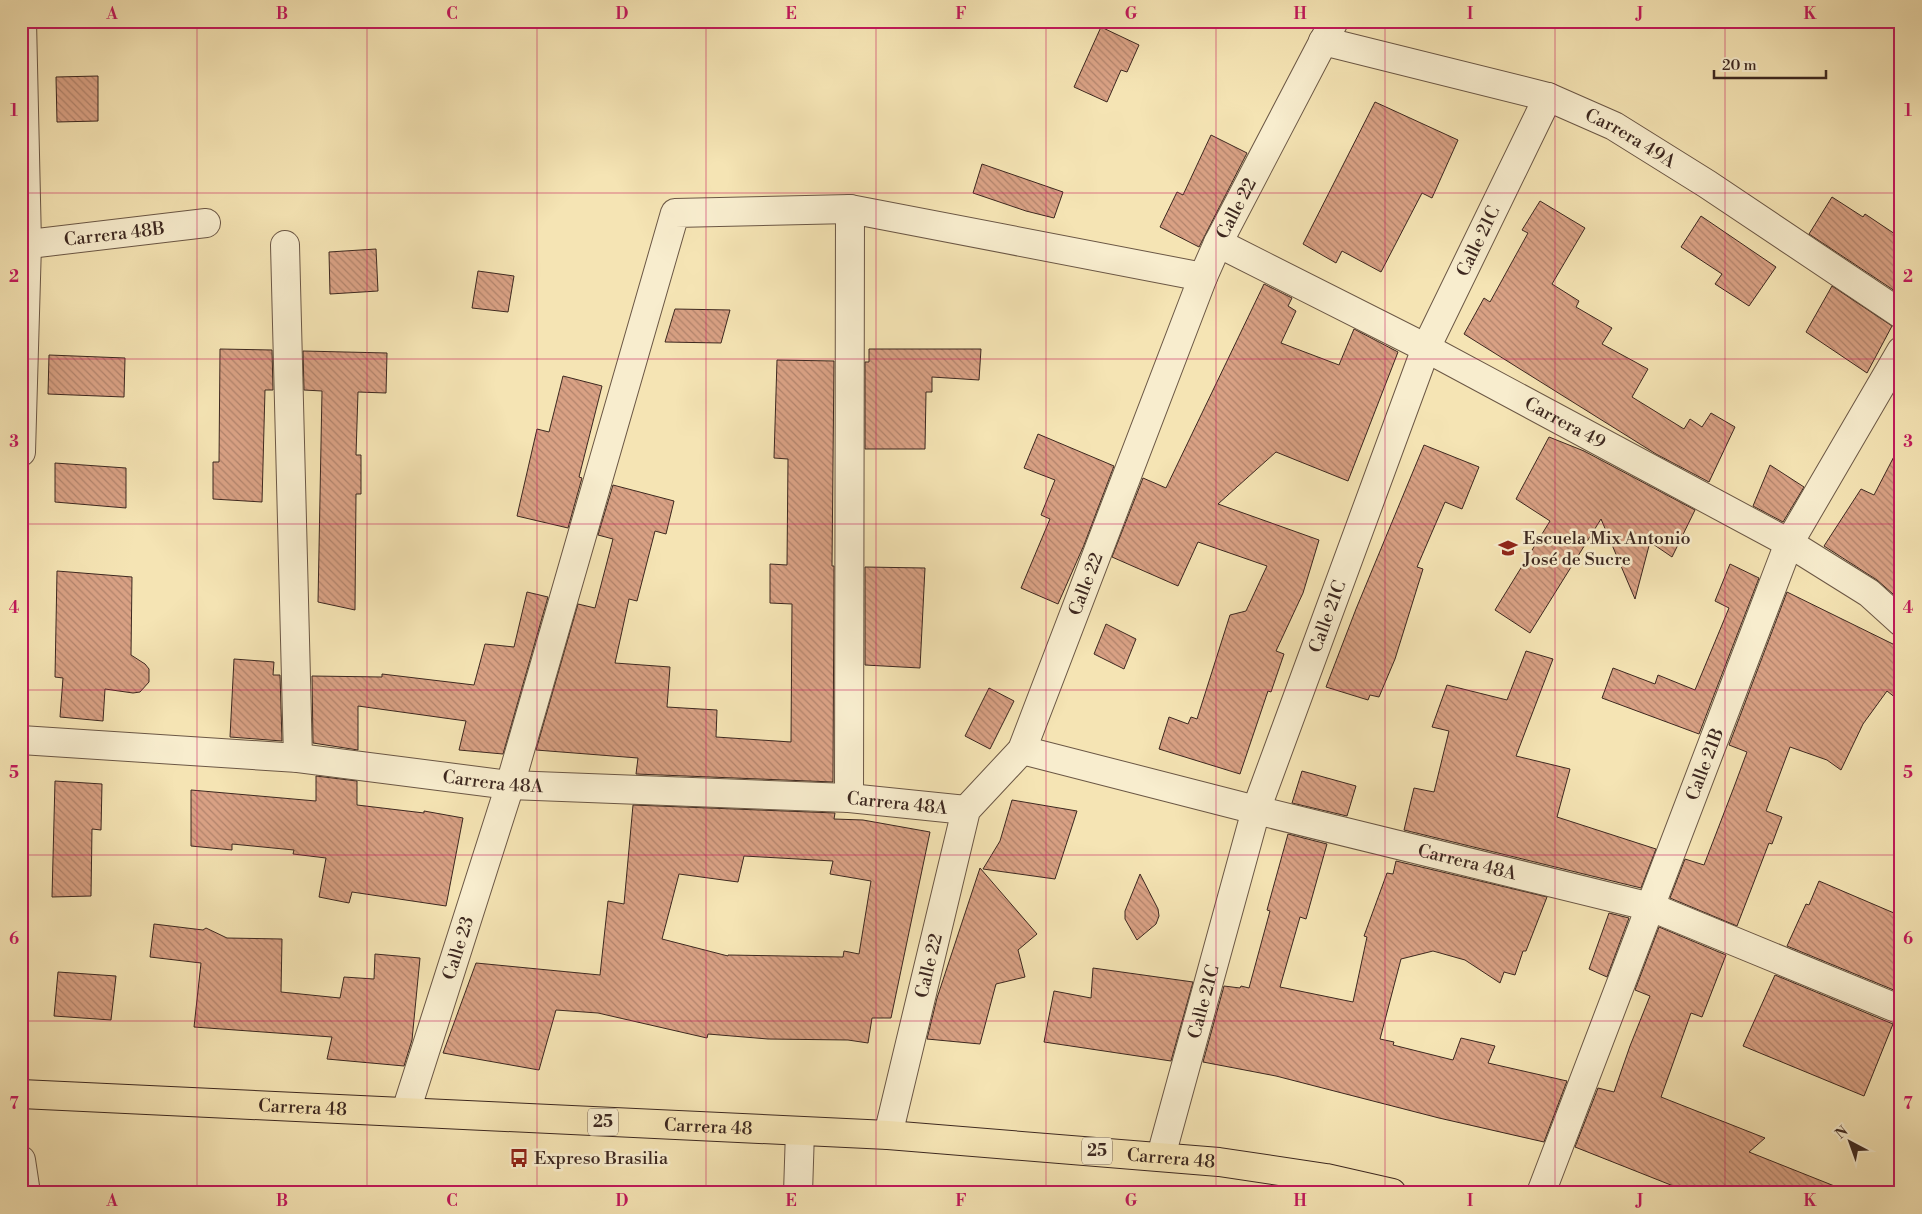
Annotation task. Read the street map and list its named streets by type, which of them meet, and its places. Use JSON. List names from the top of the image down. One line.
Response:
{"streets":{"highway":["Carrera 48","25"],"street":["Carrera 49A","Calle 22","Carrera 48B","Calle 21C","Carrera 49","Calle 21B","Carrera 48A","Calle 23"]},"crossings":[["Carrera 49A","Calle 22"],["Carrera 49A","Calle 21C"],["Calle 22","Carrera 49"],["Calle 22","Carrera 48A"],["Calle 22","Carrera 48"],["Calle 21C","Carrera 49"],["Calle 21C","Carrera 48A"],["Calle 21C","Carrera 48"],["Carrera 49","Calle 21B"],["Calle 21B","Carrera 48A"],["Carrera 48A","Calle 23"],["Calle 23","Carrera 48"]],"places":{"school or university":["Escuela Mix Antonio José de Sucre"],"bus stop":["Expreso Brasilia"]},"scale_bar":"20 m","north":"top left","grid":{"columns":["A","B","C","D","E","F","G","H","I","J","K"],"rows":["1","2","3","4","5","6","7"]}}
